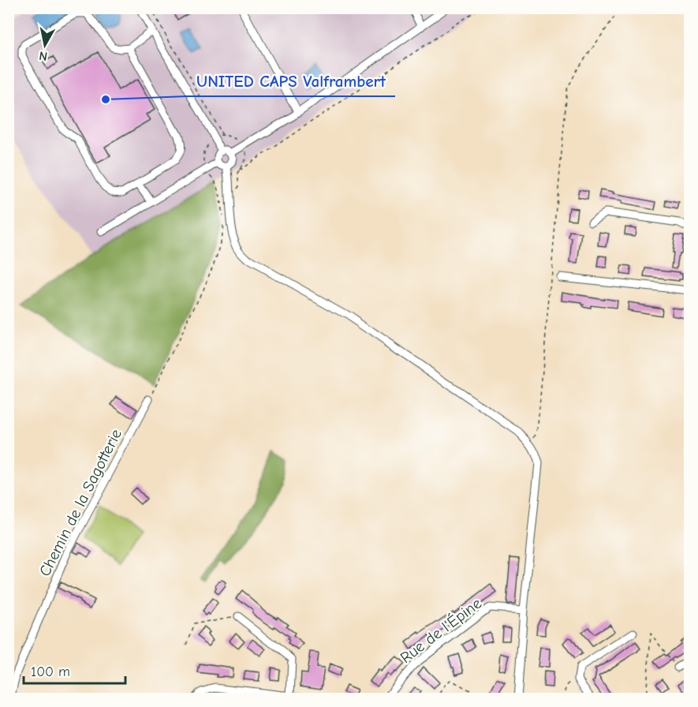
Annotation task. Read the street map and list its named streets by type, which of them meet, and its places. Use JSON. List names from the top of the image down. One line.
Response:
{"streets":{"street":["Chemin de la Sagotterie","Rue de l'Épine"]},"places":["UNITED CAPS Valframbert"],"scale_bar":"100 m","north":"bottom"}
